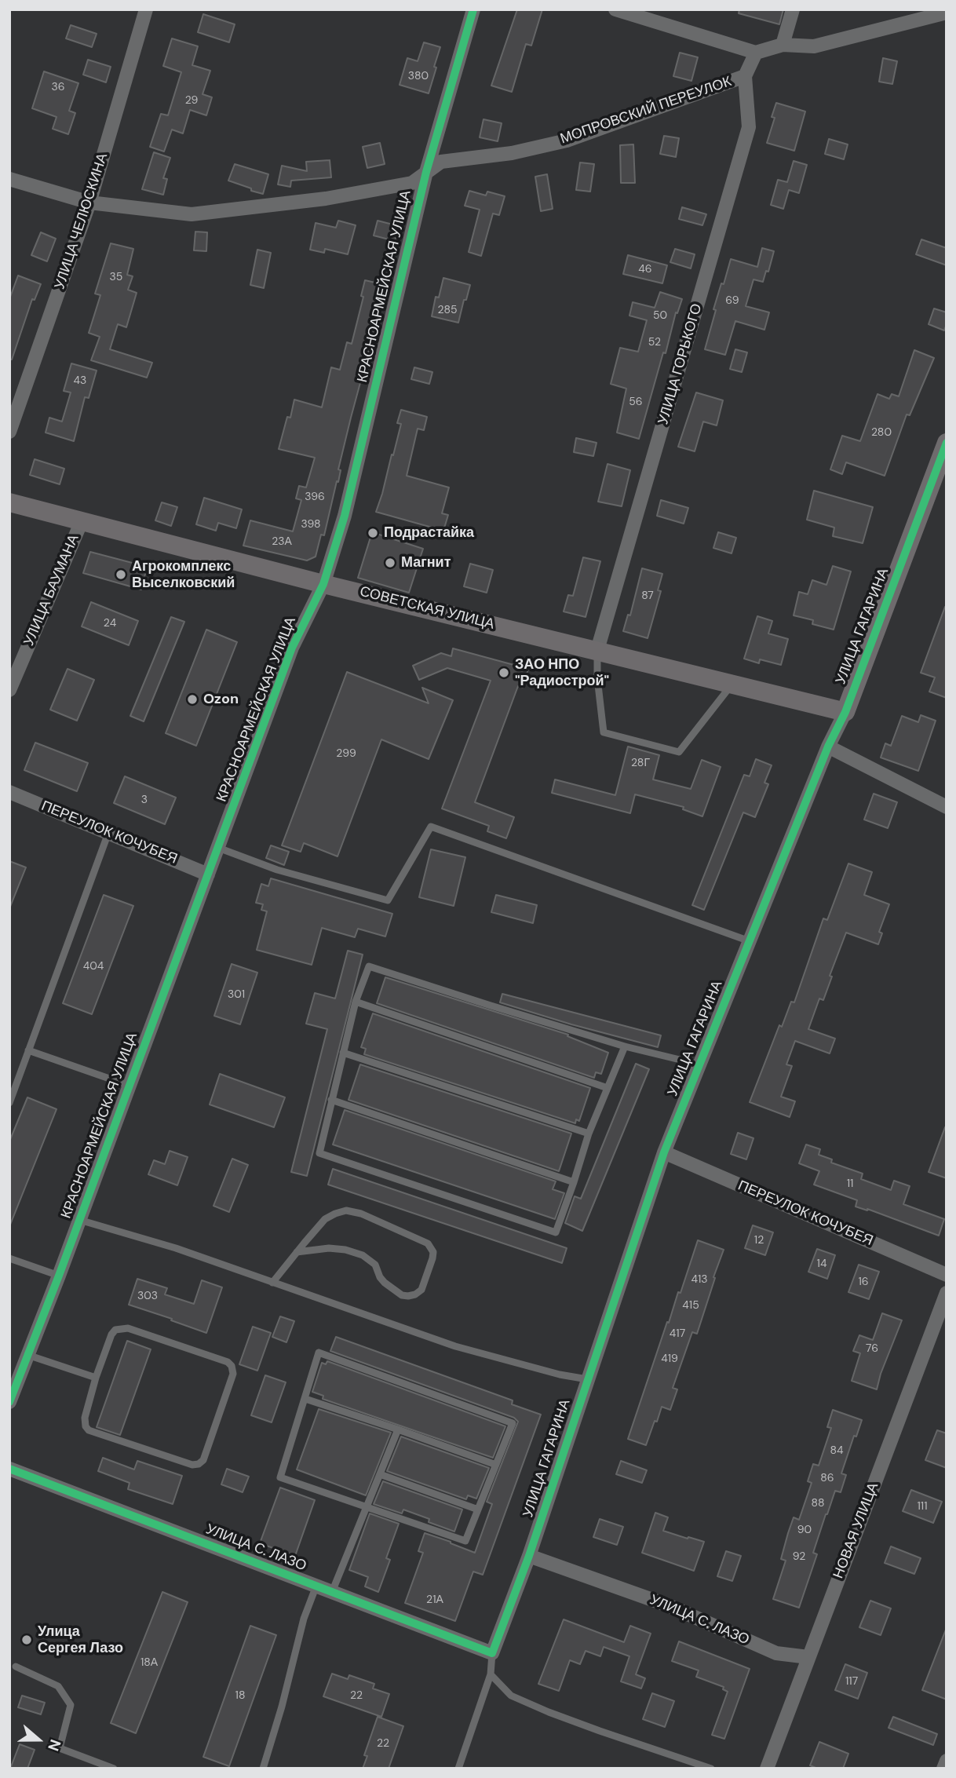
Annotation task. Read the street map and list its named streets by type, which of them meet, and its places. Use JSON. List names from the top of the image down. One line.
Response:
{"streets":{"street":["МОПРОВСКИЙ ПЕРЕУЛОК","УЛИЦА ЧЕЛЮСКИНА","КРАСНОАРМЕЙСКАЯ УЛИЦА","УЛИЦА ГОРЬКОГО","УЛИЦА БАУМАНА","СОВЕТСКАЯ УЛИЦА","УЛИЦА ГАГАРИНА","ПЕРЕУЛОК КОЧУБЕЯ","НОВАЯ УЛИЦА","УЛИЦА С. ЛАЗО"]},"crossings":[["МОПРОВСКИЙ ПЕРЕУЛОК","УЛИЦА ЧЕЛЮСКИНА"],["МОПРОВСКИЙ ПЕРЕУЛОК","КРАСНОАРМЕЙСКАЯ УЛИЦА"],["МОПРОВСКИЙ ПЕРЕУЛОК","УЛИЦА ГОРЬКОГО"],["КРАСНОАРМЕЙСКАЯ УЛИЦА","СОВЕТСКАЯ УЛИЦА"],["КРАСНОАРМЕЙСКАЯ УЛИЦА","ПЕРЕУЛОК КОЧУБЕЯ"],["УЛИЦА ГОРЬКОГО","СОВЕТСКАЯ УЛИЦА"],["УЛИЦА БАУМАНА","СОВЕТСКАЯ УЛИЦА"],["СОВЕТСКАЯ УЛИЦА","УЛИЦА ГАГАРИНА"],["УЛИЦА ГАГАРИНА","ПЕРЕУЛОК КОЧУБЕЯ"],["УЛИЦА ГАГАРИНА","УЛИЦА С. ЛАЗО"],["НОВАЯ УЛИЦА","УЛИЦА С. ЛАЗО"]],"places":["Подрастайка","Магнит","Агрокомплекс Выселковский","ЗАО НПО \"Радиострой\"","Ozon","Улица Сергея Лазо"],"house_numbers":["380","36","29","46","35","69","285","50","52","43","56","280","396","398","23А","87","24","299","28Г","3","404","301","11","12","14","413","16","303","415","417","76","419","84","86","88","111","90","92","21А","18А","117","18","22","22"],"north":"right"}
